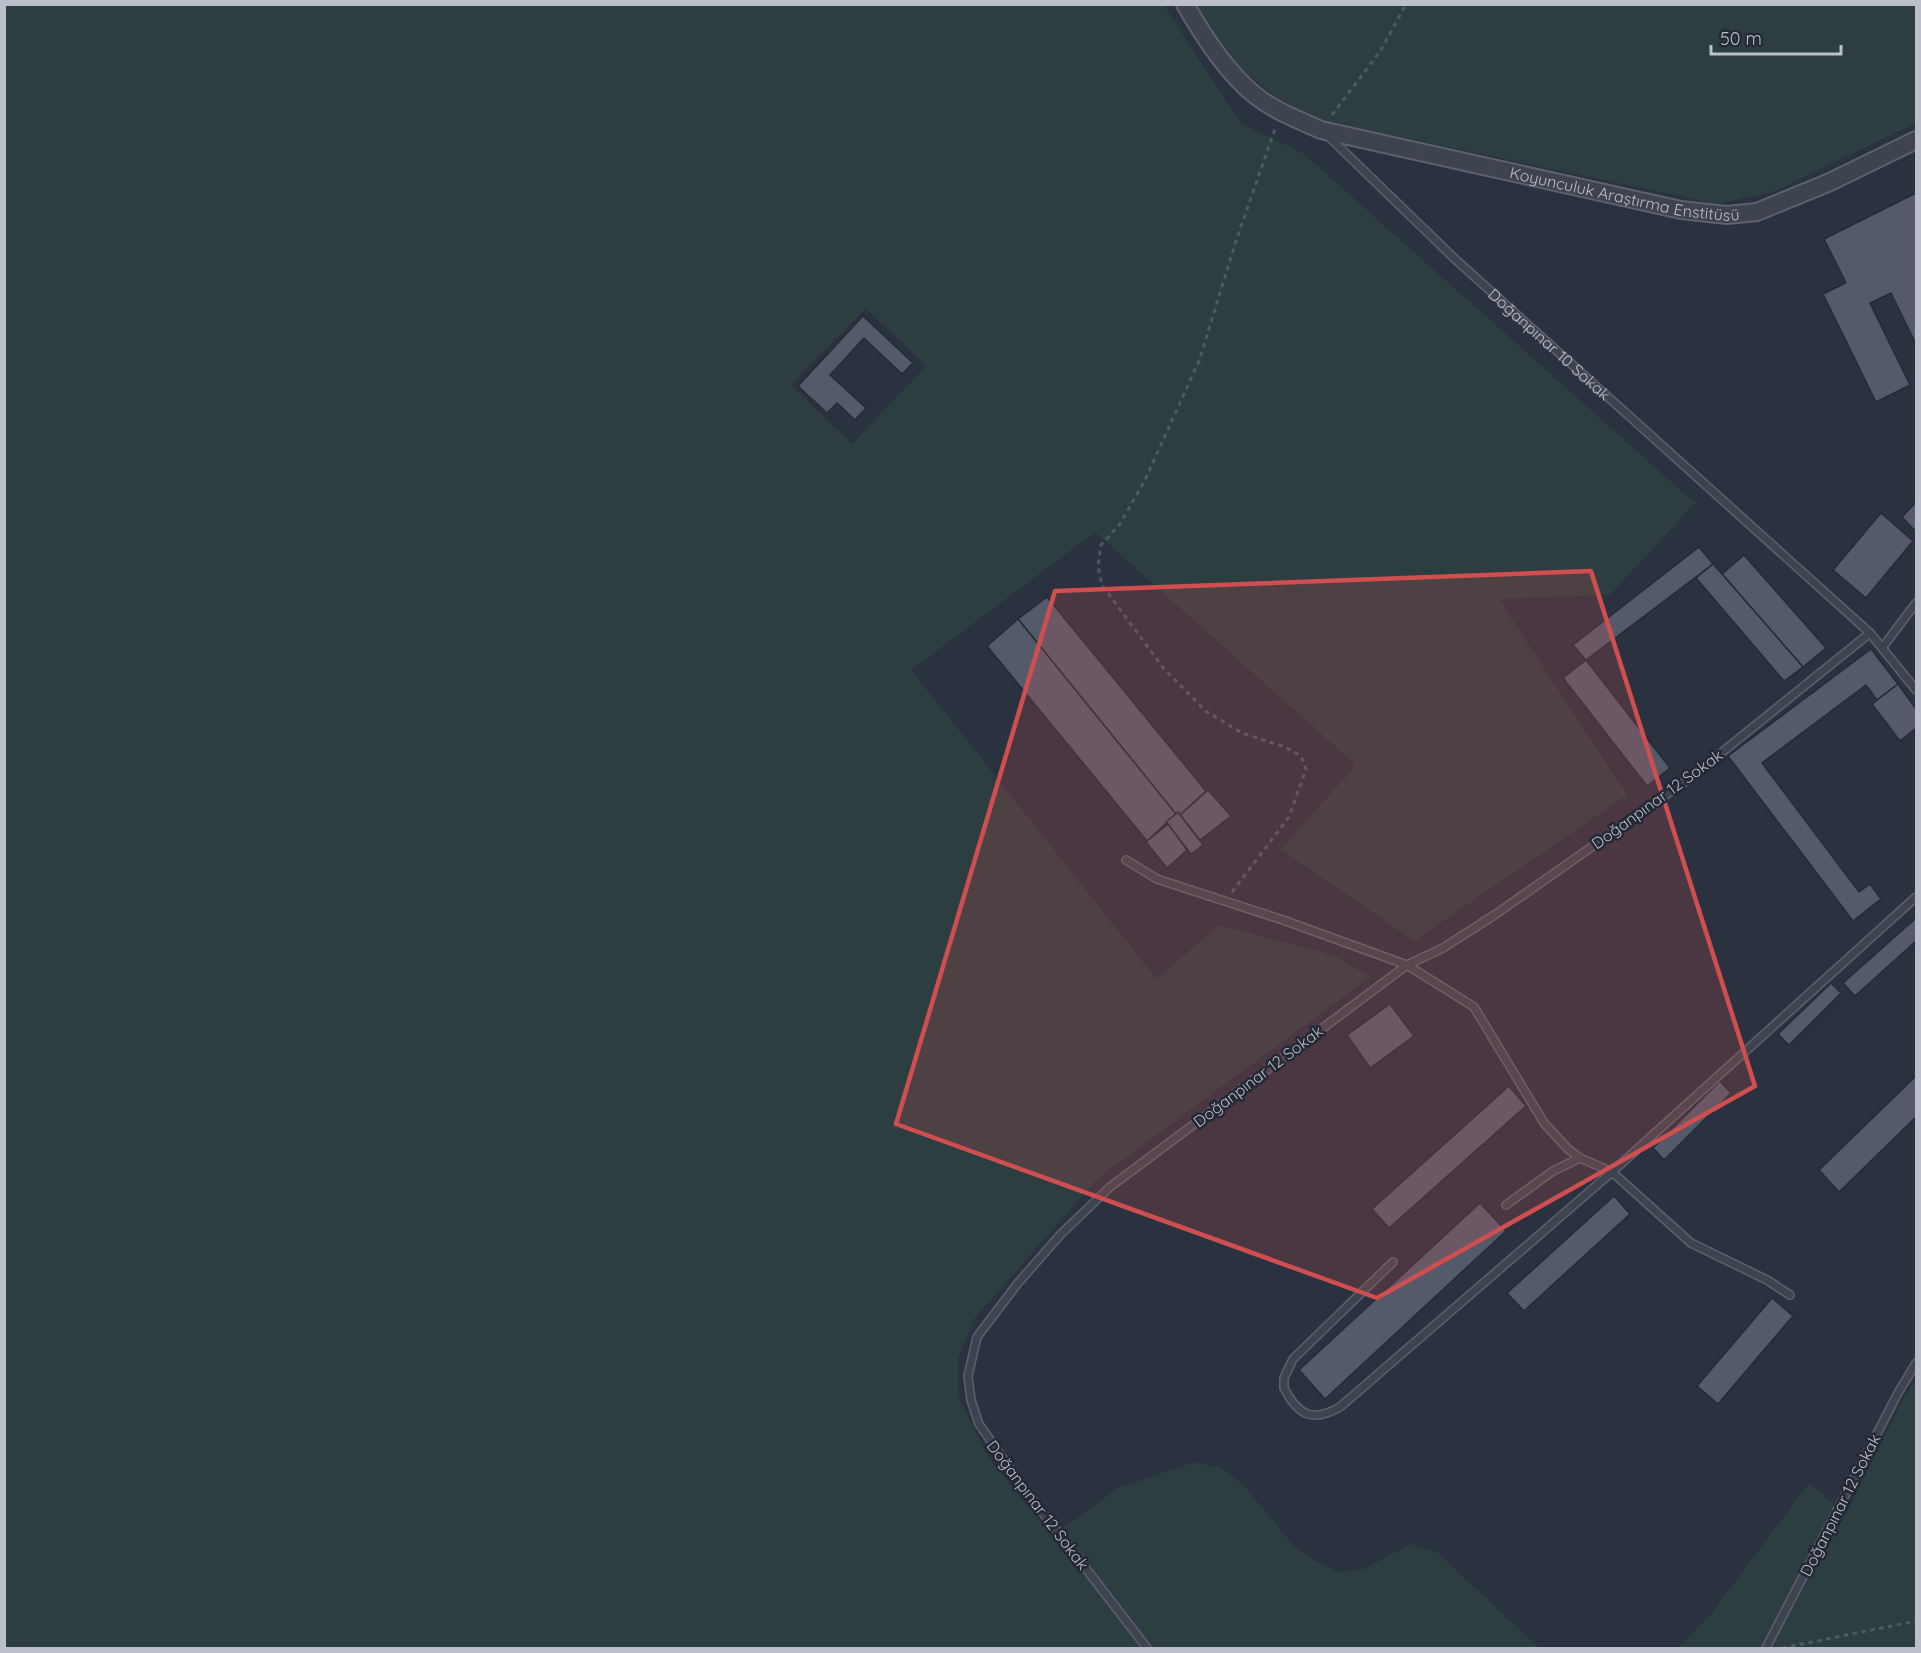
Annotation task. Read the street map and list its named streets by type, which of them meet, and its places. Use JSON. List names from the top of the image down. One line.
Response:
{"streets":{"street":["Koyunculuk Araştırma Enstitüsü","Doğanpınar 10 Sokak"],"lane":["Doğanpınar 12 Sokak"]},"crossings":[["Koyunculuk Araştırma Enstitüsü","Doğanpınar 10 Sokak"],["Doğanpınar 10 Sokak","Doğanpınar 12 Sokak"]],"scale_bar":"50 m"}
